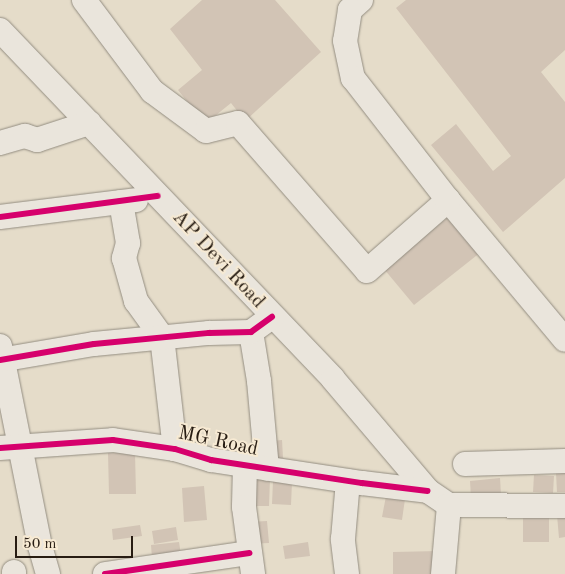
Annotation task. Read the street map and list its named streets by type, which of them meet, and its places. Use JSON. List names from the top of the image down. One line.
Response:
{"streets":{"street":["AP Devi Road","MG Road"]},"crossings":[["AP Devi Road","MG Road"]],"scale_bar":"50 m"}
